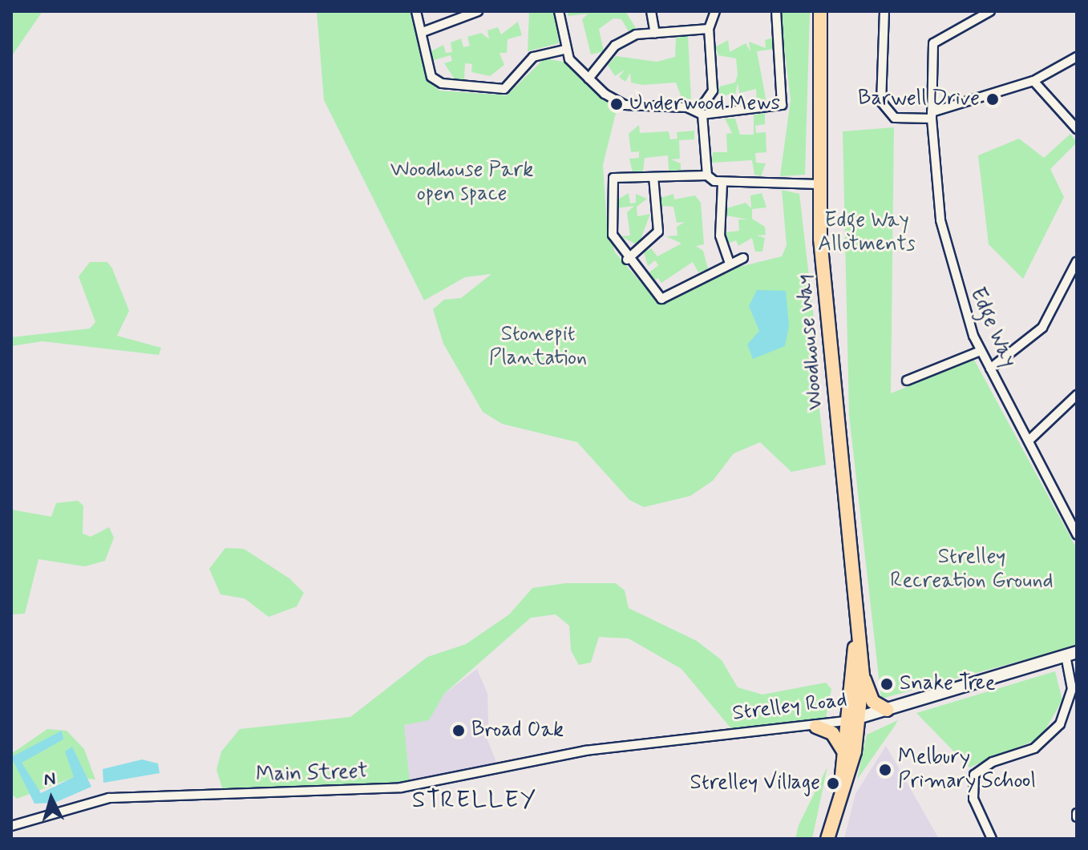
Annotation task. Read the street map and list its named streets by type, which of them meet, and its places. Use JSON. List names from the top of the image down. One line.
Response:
{"streets":{"main road":["Woodhouse Way","Strelley Road"],"street":["Edge Way","Main Street"]},"crossings":[["Woodhouse Way","Strelley Road"],["Strelley Road","Main Street"]],"districts":["STRELLEY"],"parks":["Woodhouse Park open space","Edge Way Allotments","Stonepit Plantation","Strelley Recreation Ground"],"places":["Barwell Drive","Underwood Mews","Snake Tree","Broad Oak","Melbury Primary School","Strelley Village"],"north":"top"}
